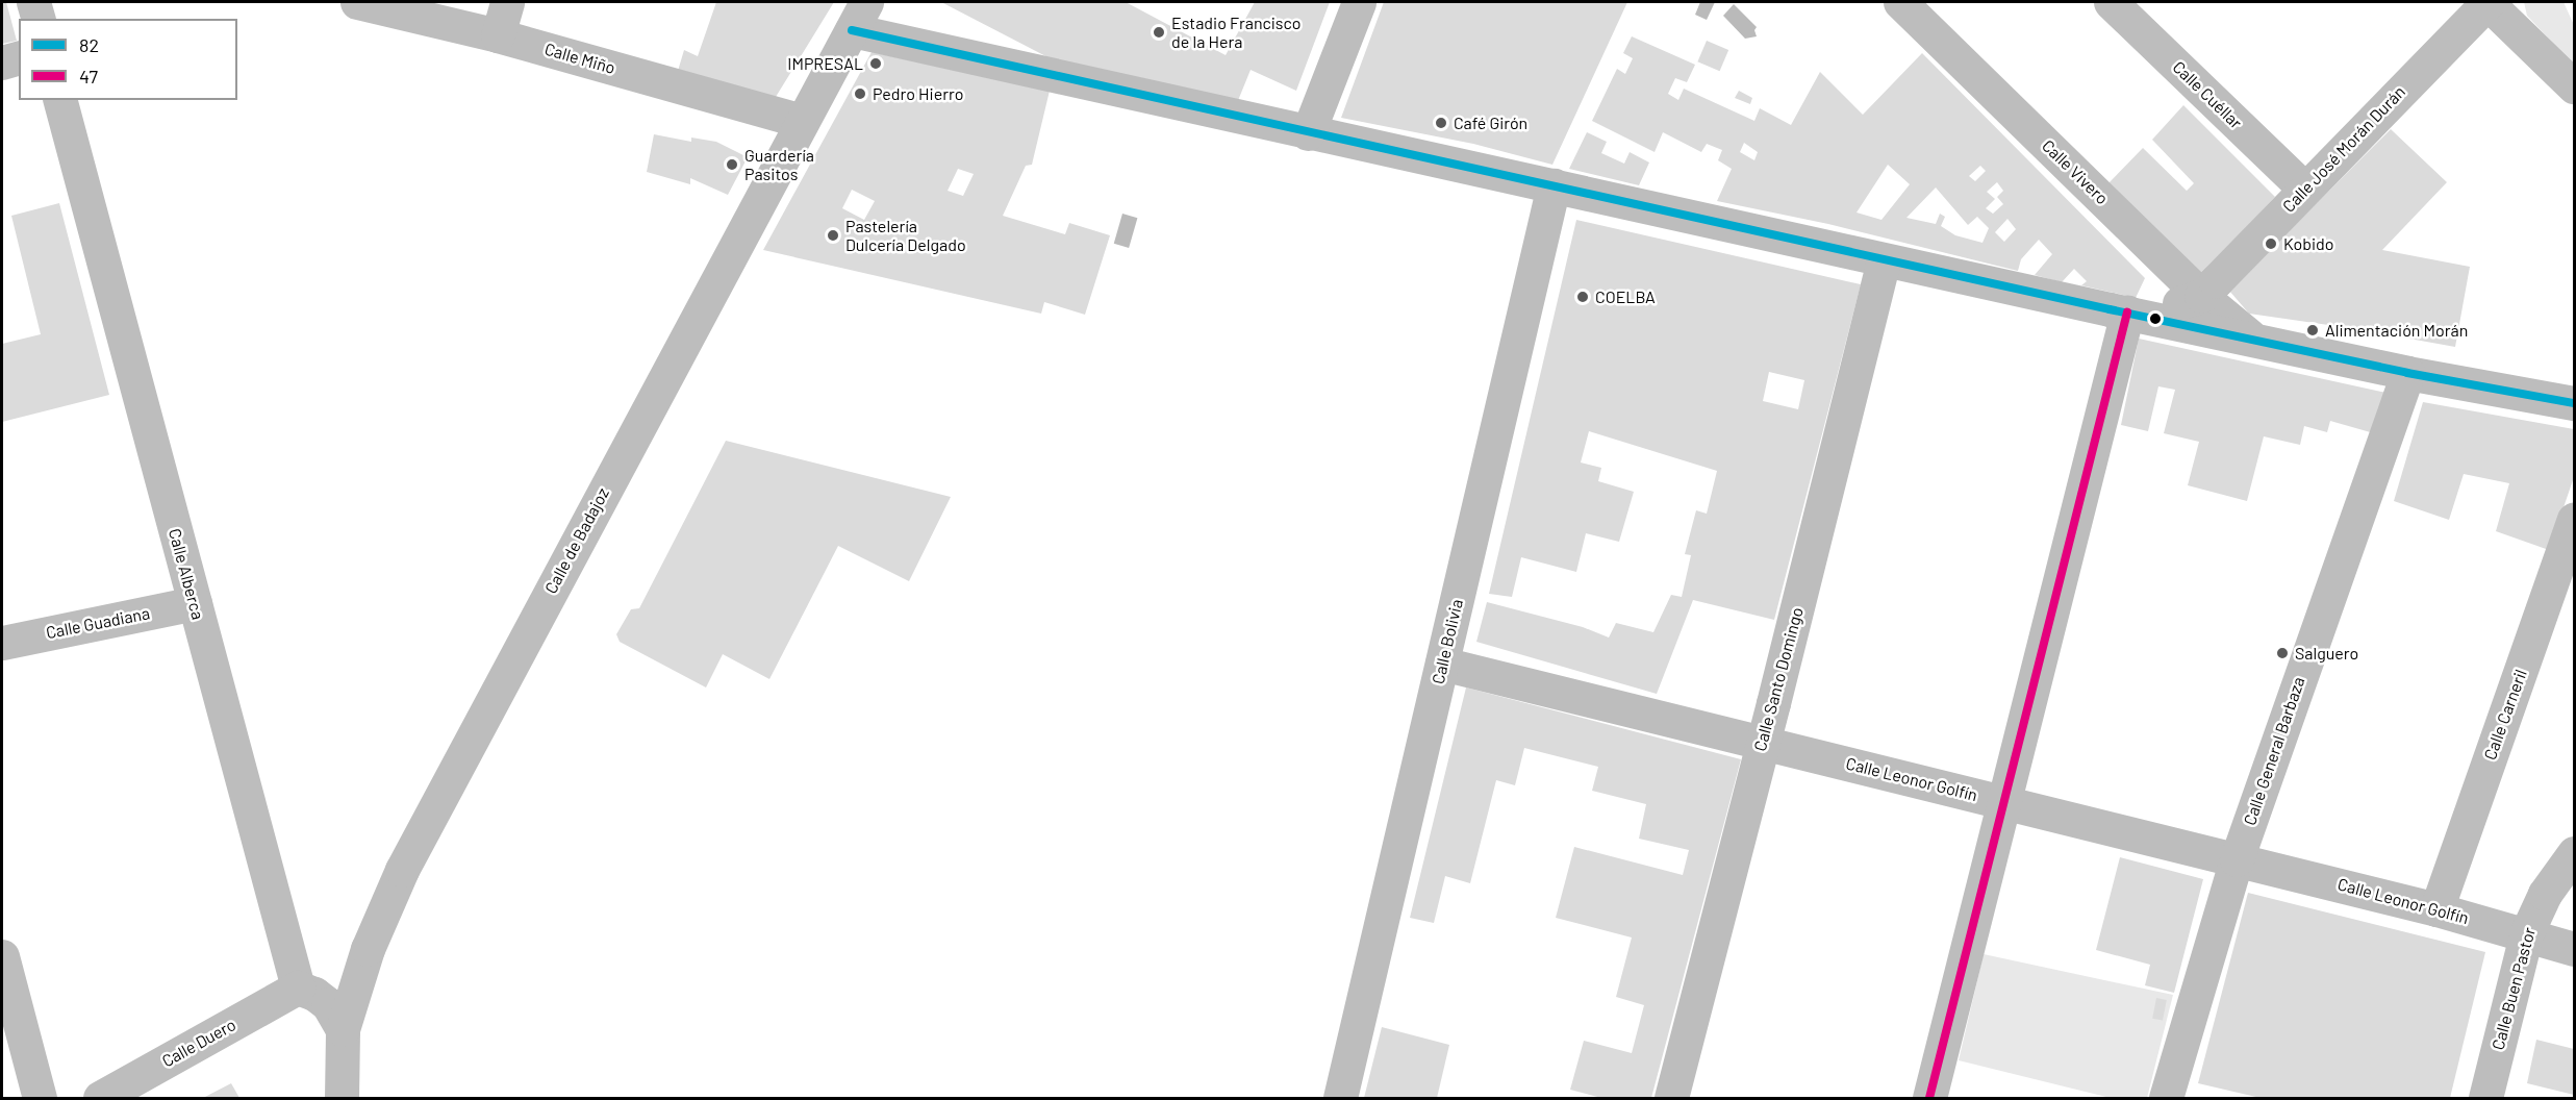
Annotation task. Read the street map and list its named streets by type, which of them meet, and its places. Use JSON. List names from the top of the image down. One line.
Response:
{"streets":{"street":["Calle Miño","Calle Cuéllar","Calle José Morán Durán","Calle Vivero","Calle de Badajoz","Calle Alberca","Calle Guadiana","Calle Bolivia","Calle Santo Domingo","Calle Carneril","Calle General Barbaza","Calle Leonor Golfín","Calle Buen Pastor","Calle Duero"]},"crossings":[["Calle Miño","Calle de Badajoz"],["Calle Cuéllar","Calle José Morán Durán"],["Calle José Morán Durán","Calle Vivero"],["Calle Alberca","Calle Guadiana"],["Calle Alberca","Calle Duero"],["Calle Bolivia","Calle Leonor Golfín"],["Calle Santo Domingo","Calle Leonor Golfín"],["Calle Carneril","Calle Leonor Golfín"],["Calle General Barbaza","Calle Leonor Golfín"],["Calle Leonor Golfín","Calle Buen Pastor"]],"places":["Estadio Francisco de la Hera","IMPRESAL","Pedro Hierro","Café Girón","Guardería Pasitos","Pastelería Dulcería Delgado","Kobido","COELBA","Alimentación Morán","Salguero"],"lines":["transit line 82","transit line 47"],"legend":["82","47"]}
